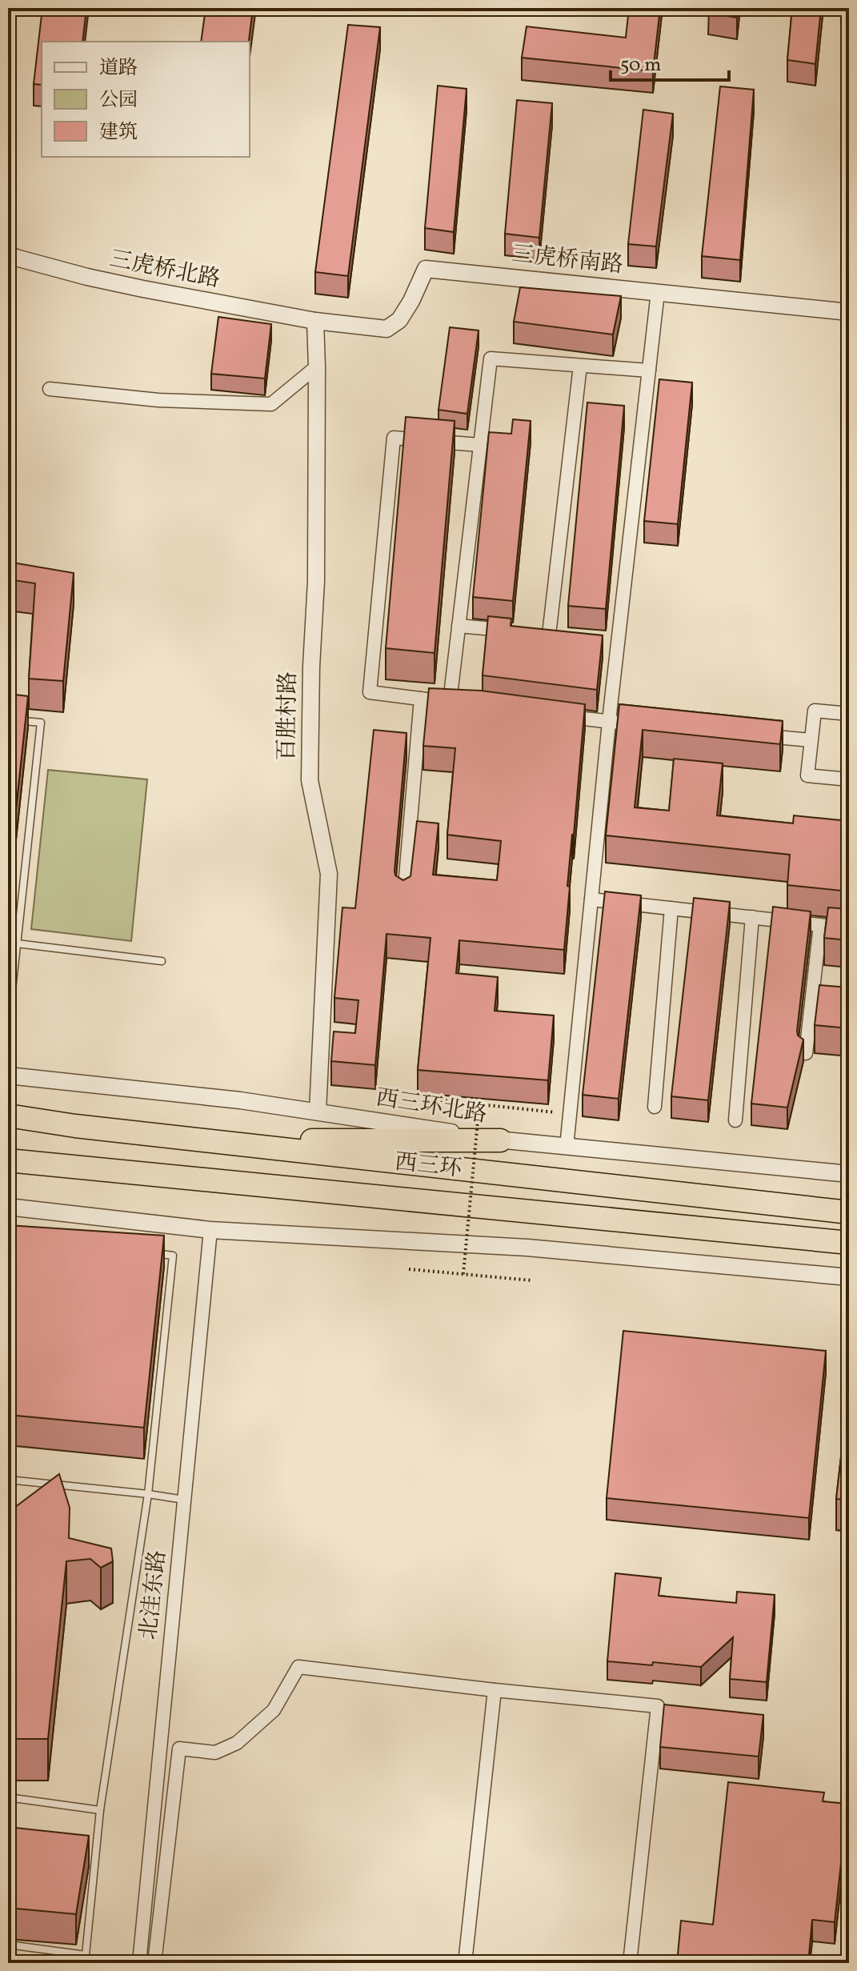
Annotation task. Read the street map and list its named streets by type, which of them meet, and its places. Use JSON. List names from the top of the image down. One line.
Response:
{"streets":{"highway":["西三环"],"street":["三虎桥南路","三虎桥北路","百胜村路","西三环北路","北洼东路"]},"crossings":[["三虎桥南路","三虎桥北路"],["三虎桥南路","百胜村路"],["三虎桥北路","百胜村路"],["百胜村路","西三环北路"]],"legend":["道路","公园","建筑"],"scale_bar":"50 m"}
